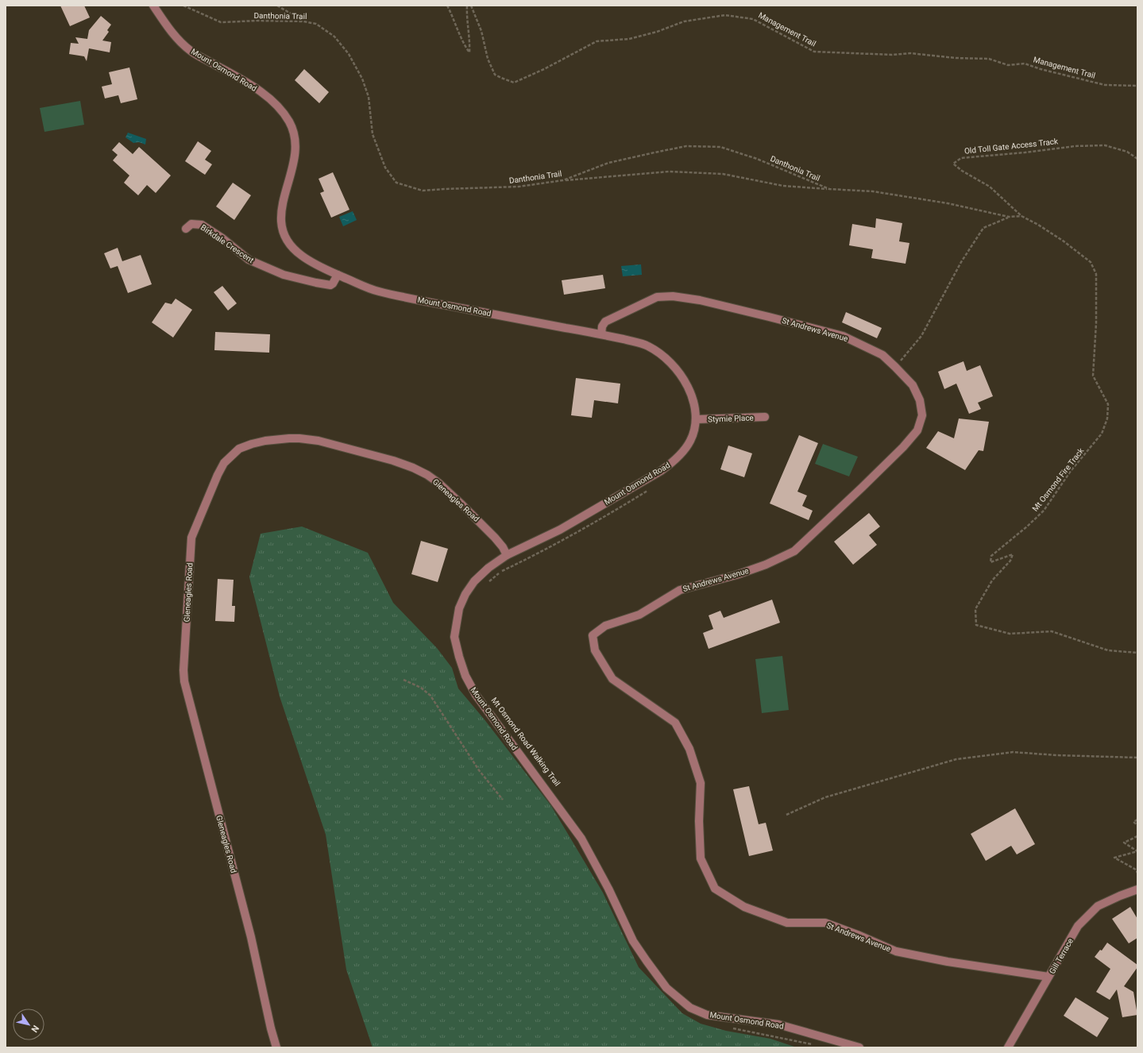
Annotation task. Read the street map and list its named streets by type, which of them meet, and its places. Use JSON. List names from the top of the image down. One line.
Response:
{"streets":{"street":["Mount Osmond Road","Birkdale Crescent","St Andrews Avenue","Stymie Place","Gleneagles Road","Gill Terrace"],"path":["Danthonia Trail","Management Trail","Old Toll Gate Access Track","Mt Osmond Fire Track"]},"crossings":[["Danthonia Trail","Old Toll Gate Access Track"],["Danthonia Trail","Mt Osmond Fire Track"],["Mount Osmond Road","Birkdale Crescent"],["Mount Osmond Road","St Andrews Avenue"],["Mount Osmond Road","Stymie Place"],["Mount Osmond Road","Gleneagles Road"],["Old Toll Gate Access Track","Mt Osmond Fire Track"],["St Andrews Avenue","Gill Terrace"]],"north":"bottom right"}
